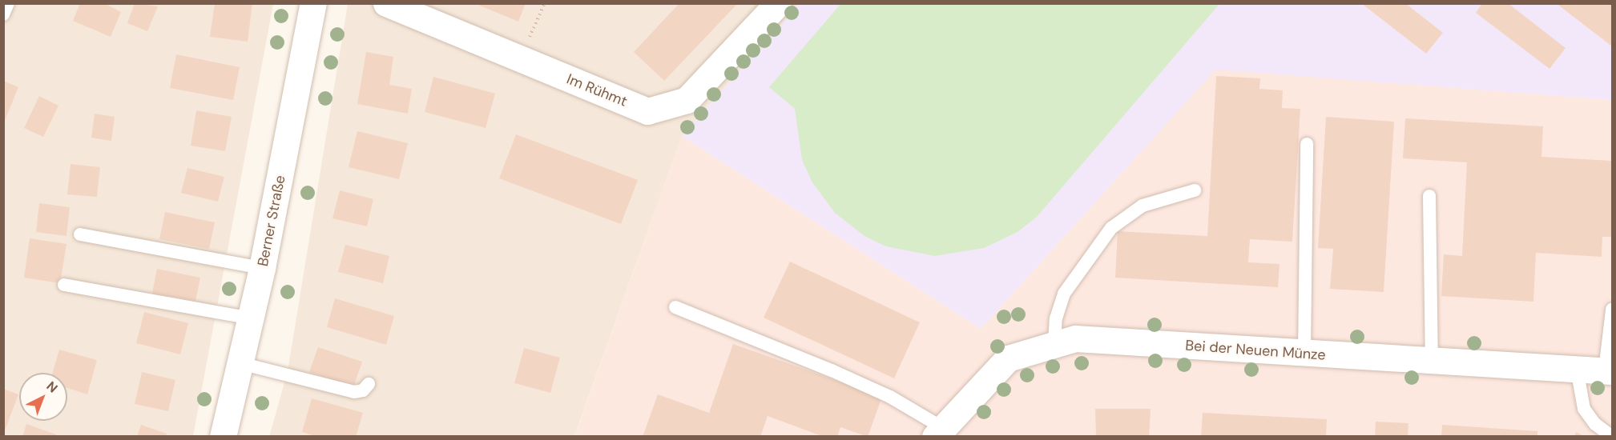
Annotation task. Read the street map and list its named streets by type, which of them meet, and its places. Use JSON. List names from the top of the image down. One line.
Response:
{"streets":{"street":["Im Rühmt","Berner Straße","Bei der Neuen Münze"]},"north":"top right"}
